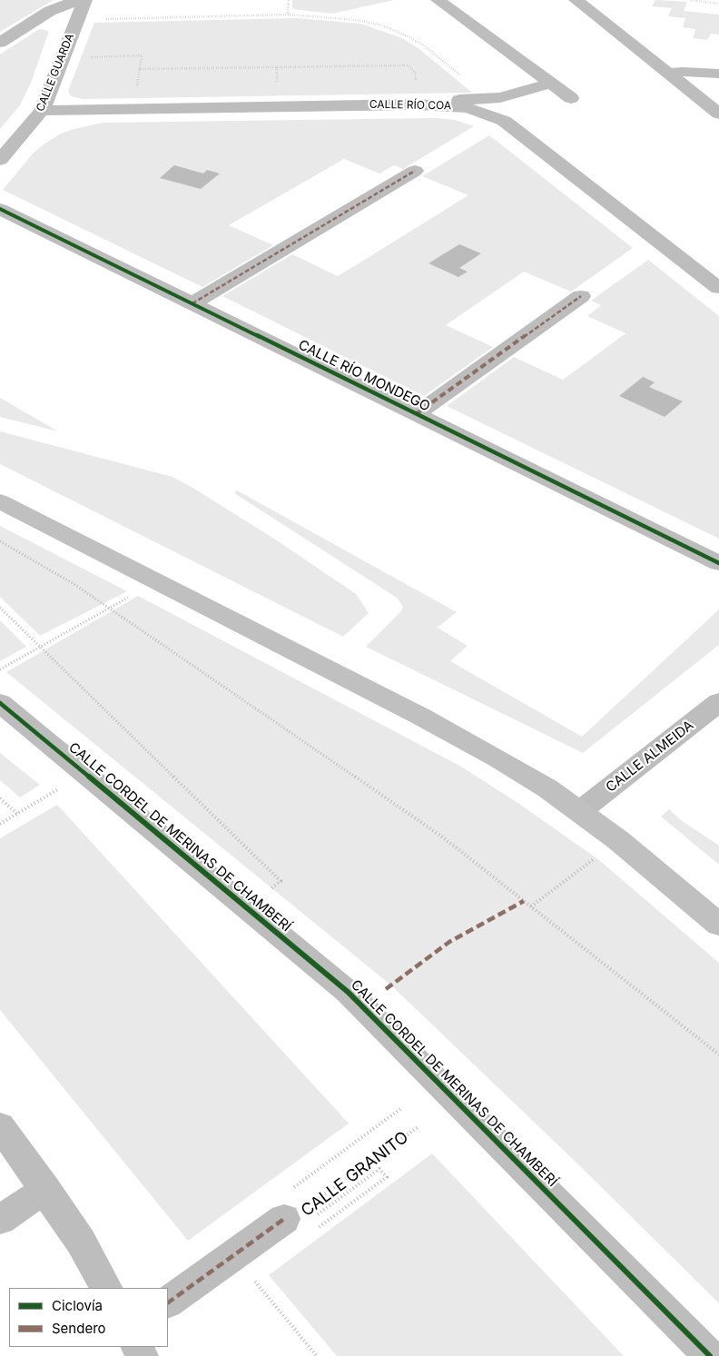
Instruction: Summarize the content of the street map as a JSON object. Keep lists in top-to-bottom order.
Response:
{
  "streets": {
    "street": [
      "CALLE GUARDA",
      "CALLE RÍO COA",
      "CALLE RÍO MONDEGO",
      "CALLE ALMEIDA",
      "CALLE CORDEL DE MERINAS DE CHAMBERÍ",
      "CALLE GRANITO"
    ]
  },
  "crossings": [
    ["CALLE GUARDA", "CALLE RÍO COA"]
  ],
  "legend": ["Ciclovía", "Sendero"]
}
